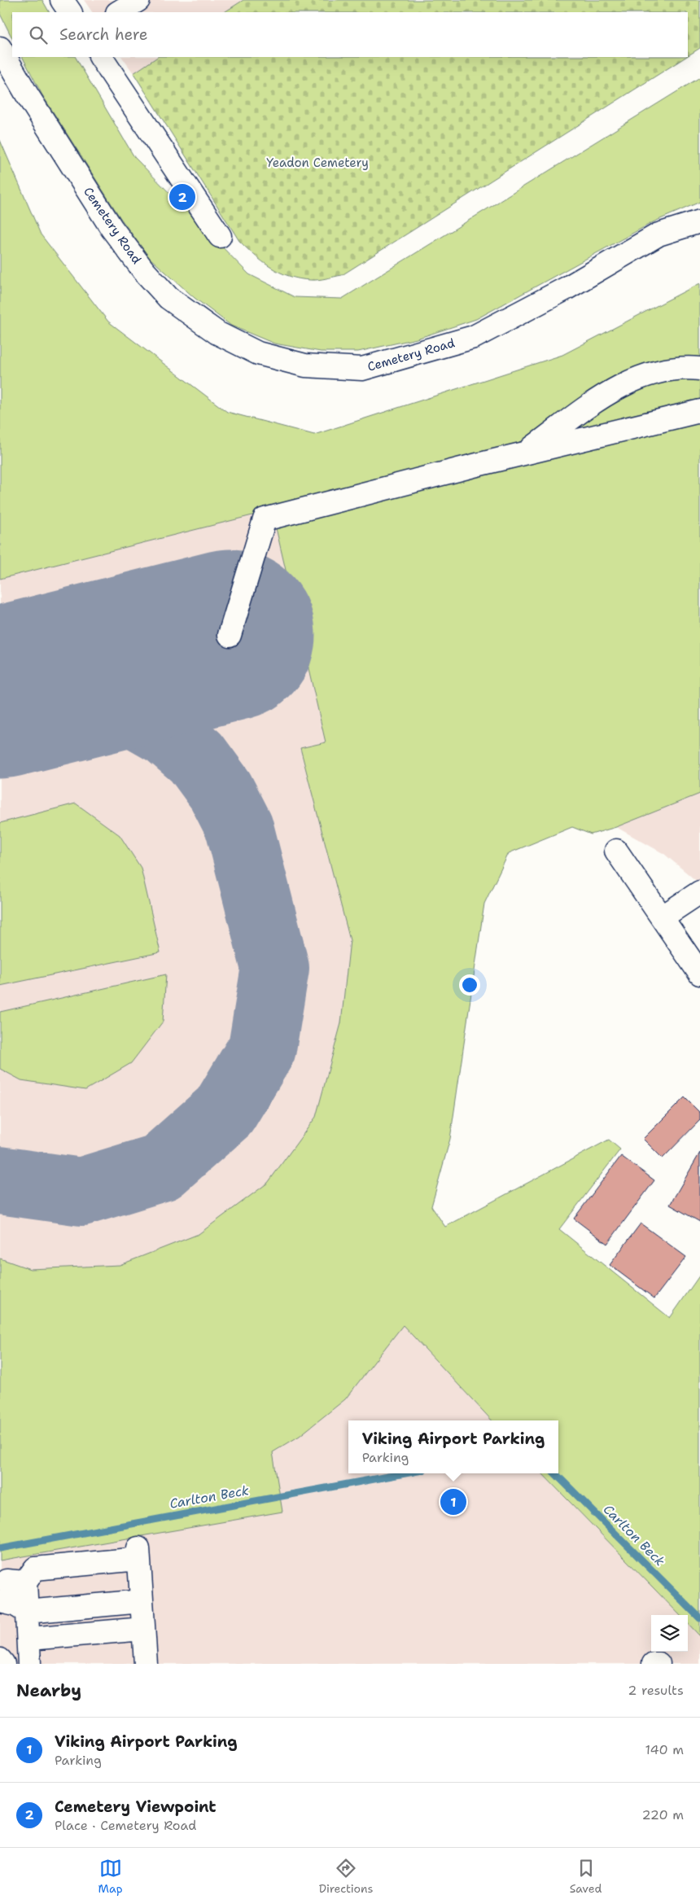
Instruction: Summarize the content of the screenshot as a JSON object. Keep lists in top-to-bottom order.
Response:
{
  "streets": {
    "street": ["Cemetery Road"]
  },
  "water": ["Carlton Beck"],
  "parks": ["Yeadon Cemetery"],
  "page": {
    "search": "Search here",
    "pins": ["2", "1"],
    "popup": ["Viking Airport Parking", "Parking"],
    "heading": ["Nearby", "2 results"],
    "list": [
      {
        "mark": "1",
        "name": "Viking Airport Parking",
        "note": "Parking",
        "value": "140 m"
      },
      {
        "mark": "2",
        "name": "Cemetery Viewpoint",
        "note": "Place · Cemetery Road",
        "value": "220 m"
      }
    ],
    "nav": ["Map", "Directions", "Saved"]
  }
}
